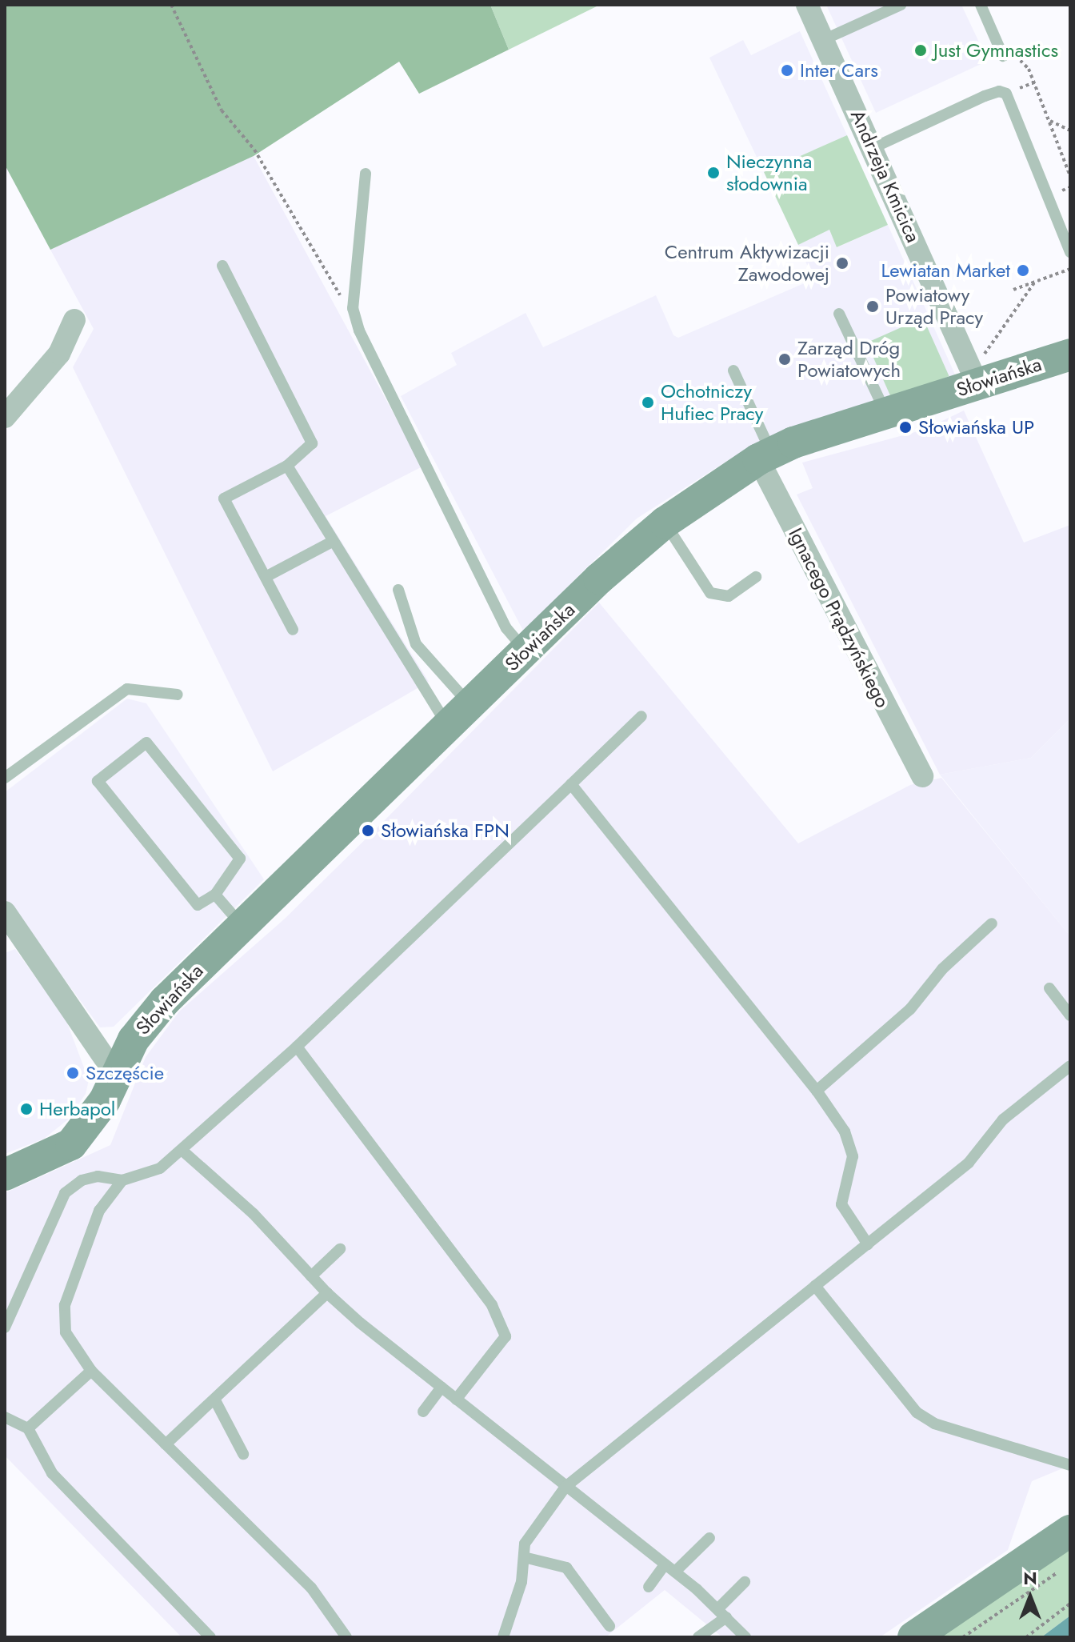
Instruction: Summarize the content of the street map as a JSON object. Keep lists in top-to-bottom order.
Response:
{
  "streets": {
    "street": ["Andrzeja Kmicica", "Słowiańska", "Ignacego Prądzyńskiego"]
  },
  "crossings": [
    ["Andrzeja Kmicica", "Słowiańska"],
    ["Słowiańska", "Ignacego Prądzyńskiego"]
  ],
  "places": [
    "Just Gymnastics",
    "Inter Cars",
    "Nieczynna słodownia",
    "Centrum Aktywizacji Zawodowej",
    "Lewiatan Market",
    "Powiatowy Urząd Pracy",
    "Zarząd Dróg Powiatowych",
    "Ochotniczy Hufiec Pracy",
    "Słowiańska UP",
    "Słowiańska FPN",
    "Szczęście",
    "Herbapol"
  ],
  "north": "top"
}
